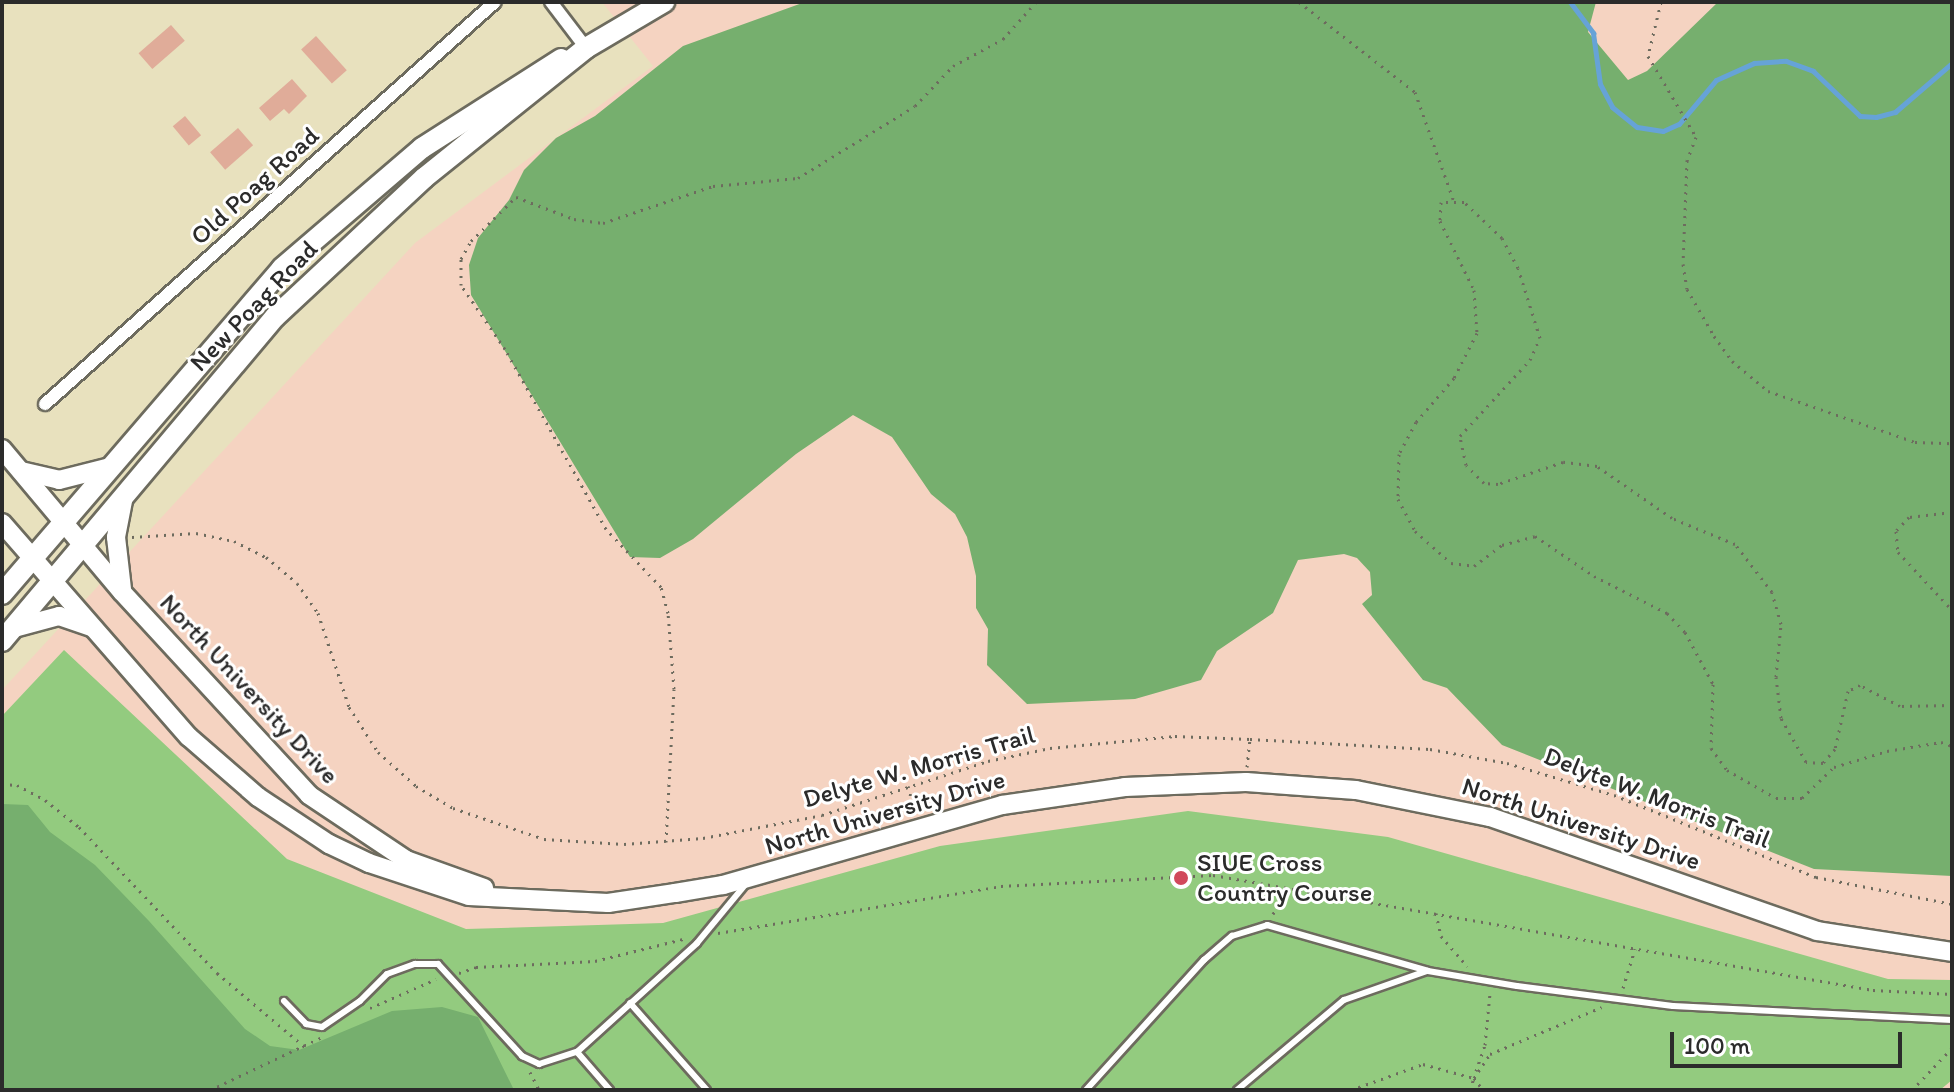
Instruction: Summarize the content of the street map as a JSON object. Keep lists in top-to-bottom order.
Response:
{
  "streets": {
    "main road": ["New Poag Road", "North University Drive"],
    "street": ["Old Poag Road"],
    "path": ["Delyte W. Morris Trail"]
  },
  "crossings": [
    ["New Poag Road", "North University Drive"]
  ],
  "places": ["SIUE Cross Country Course"],
  "scale_bar": "100 m"
}
